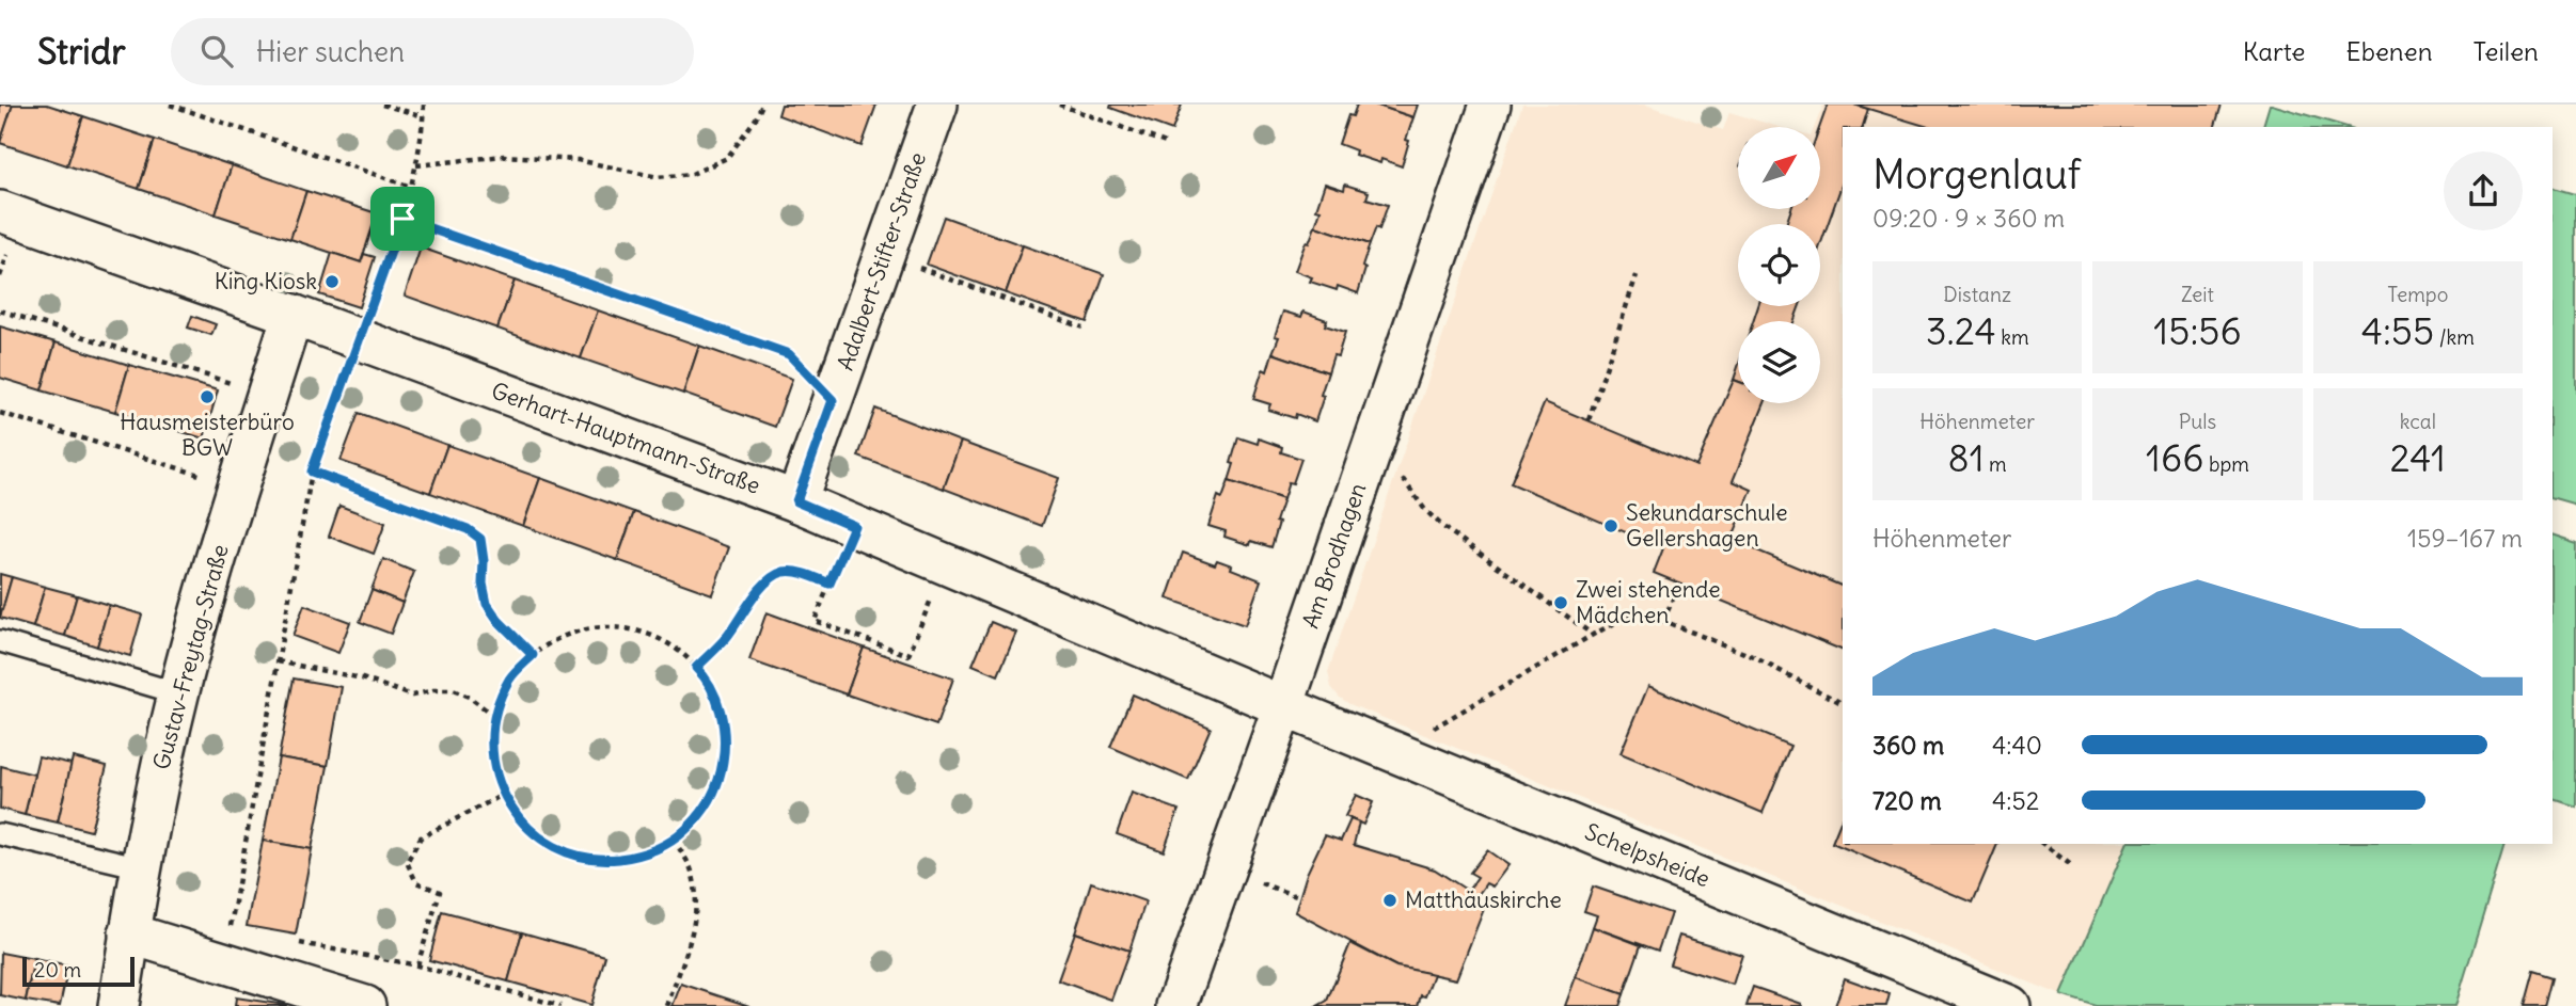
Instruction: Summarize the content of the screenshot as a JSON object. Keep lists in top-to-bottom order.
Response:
{
  "streets": {
    "street": [
      "Adalbert-Stifter-Straße",
      "Gerhart-Hauptmann-Straße",
      "Am Brodhagen",
      "Gustav-Freytag-Straße",
      "Schelpsheide"
    ]
  },
  "crossings": [
    ["Adalbert-Stifter-Straße", "Gerhart-Hauptmann-Straße"],
    ["Gerhart-Hauptmann-Straße", "Am Brodhagen"],
    ["Gerhart-Hauptmann-Straße", "Gustav-Freytag-Straße"],
    ["Gerhart-Hauptmann-Straße", "Schelpsheide"],
    ["Am Brodhagen", "Schelpsheide"]
  ],
  "places": [
    "King Kiosk",
    "Hausmeisterbüro BGW",
    "Sekundarschule Gellershagen",
    "Zwei stehende Mädchen",
    "Matthäuskirche"
  ],
  "scale_bar": "20 m",
  "north": "top right",
  "page": {
    "header": "Stridr",
    "search": "Hier suchen",
    "nav": ["Karte", "Ebenen", "Teilen"],
    "heading": ["Morgenlauf", "09:20 · 9 × 360 m"],
    "stats": [
      ["Distanz", "3.24 km"],
      ["Zeit", "15:56"],
      ["Tempo", "4:55 /km"],
      ["Höhenmeter", "81 m"],
      ["Puls", "166 bpm"],
      ["kcal", "241"]
    ],
    "chart": ["Höhenmeter", "159–167 m"],
    "list": [
      {
        "name": "360 m",
        "note": "4:40"
      },
      {
        "name": "720 m",
        "note": "4:52"
      }
    ],
    "scale": "20 m"
  }
}
